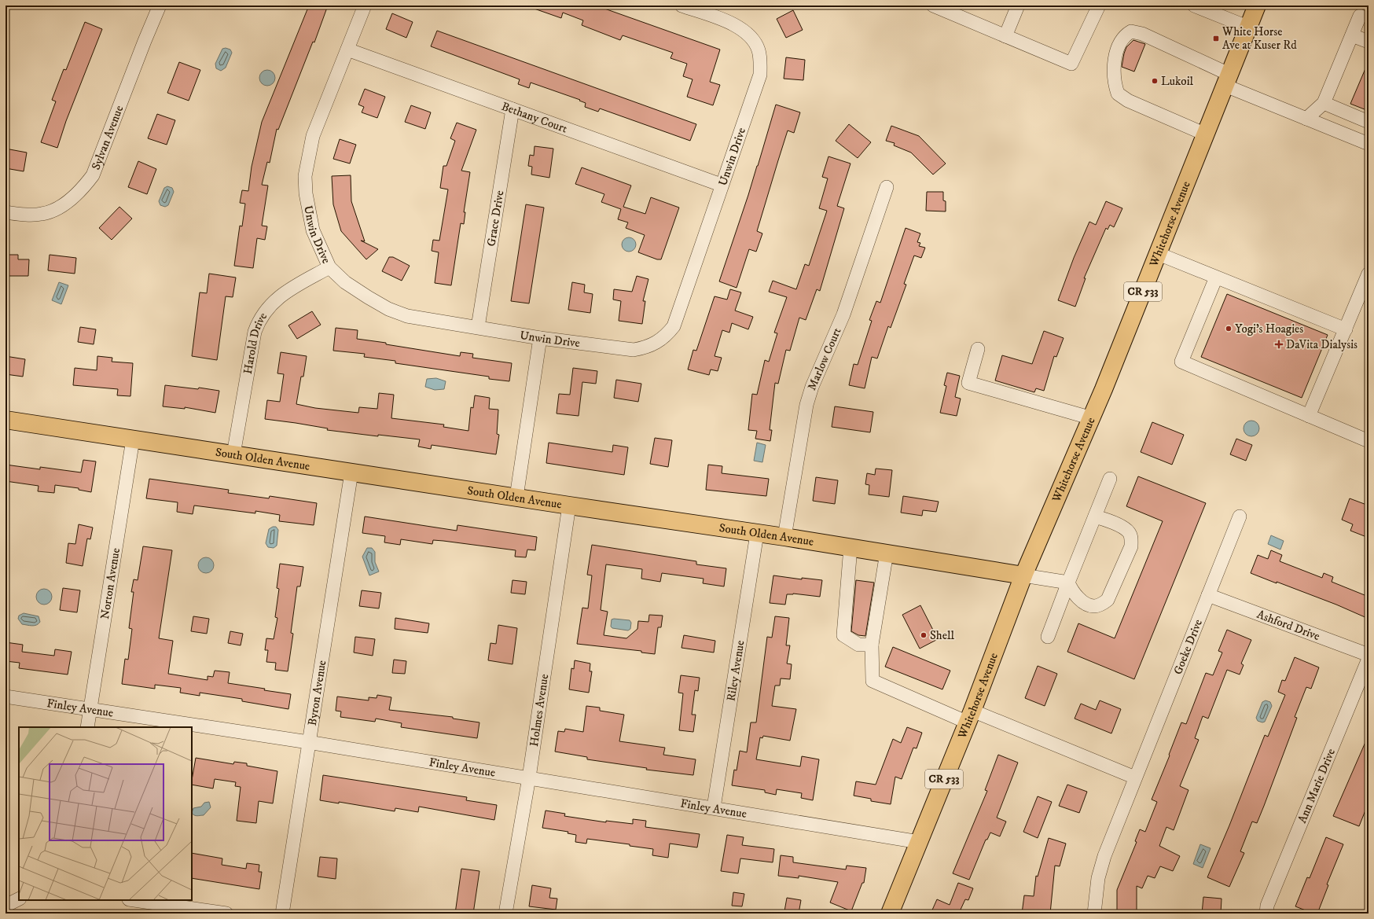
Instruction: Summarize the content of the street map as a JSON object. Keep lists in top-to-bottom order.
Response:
{
  "streets": {
    "main road": ["Whitehorse Avenue", "CR 533", "South Olden Avenue"],
    "street": [
      "Bethany Court",
      "Sylvan Avenue",
      "Unwin Drive",
      "Grace Drive",
      "Harold Drive",
      "Marlow Court",
      "Norton Avenue",
      "Ashford Drive",
      "Goeke Drive",
      "Riley Avenue",
      "Byron Avenue",
      "Finley Avenue",
      "Holmes Avenue",
      "Ann Marie Drive"
    ]
  },
  "crossings": [
    ["Bethany Court", "Unwin Drive"],
    ["Bethany Court", "Grace Drive"],
    ["Unwin Drive", "Grace Drive"],
    ["Unwin Drive", "Harold Drive"],
    ["Whitehorse Avenue", "South Olden Avenue"],
    ["Whitehorse Avenue", "Finley Avenue"],
    ["Harold Drive", "South Olden Avenue"],
    ["Marlow Court", "South Olden Avenue"],
    ["South Olden Avenue", "Norton Avenue"],
    ["South Olden Avenue", "Riley Avenue"],
    ["South Olden Avenue", "Byron Avenue"],
    ["South Olden Avenue", "Holmes Avenue"],
    ["Norton Avenue", "Finley Avenue"],
    ["Ashford Drive", "Goeke Drive"],
    ["Riley Avenue", "Finley Avenue"],
    ["Byron Avenue", "Finley Avenue"],
    ["Finley Avenue", "Holmes Avenue"]
  ],
  "places": {
    "transit": ["White Horse Ave at Kuser Rd"],
    "other": ["Lukoil", "Yogi's Hoagies", "Shell"],
    "health": ["DaVita Dialysis"]
  }
}
